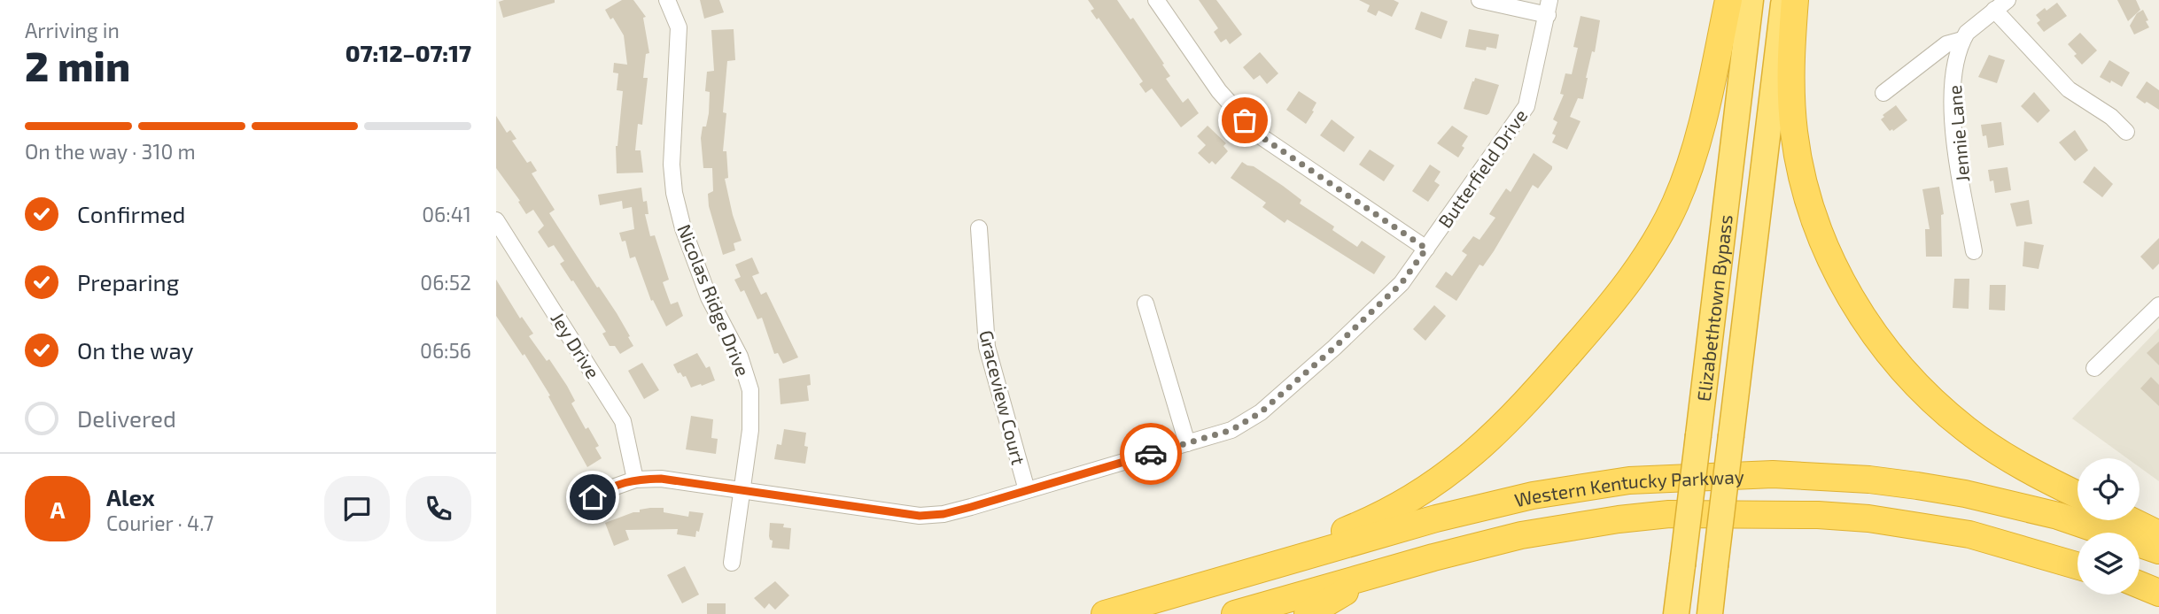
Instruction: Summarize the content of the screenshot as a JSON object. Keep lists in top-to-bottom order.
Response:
{
  "streets": {
    "highway": ["Elizabethtown Bypass", "Western Kentucky Parkway"],
    "street": [
      "Jennie Lane",
      "Butterfield Drive",
      "Nicolas Ridge Drive",
      "Jey Drive",
      "Graceview Court"
    ]
  },
  "crossings": [
    ["Butterfield Drive", "Nicolas Ridge Drive"],
    ["Butterfield Drive", "Jey Drive"],
    ["Butterfield Drive", "Graceview Court"]
  ],
  "page": {
    "heading": ["2 min", "Arriving in", "07:12–07:17"],
    "panel": ["Alex", "Courier · 4.7"],
    "bar": "On the way · 310 m",
    "list": [
      ["Confirmed", "06:41"],
      ["Preparing", "06:52"],
      ["On the way", "06:56"],
      "Delivered"
    ],
    "round": "A"
  }
}
